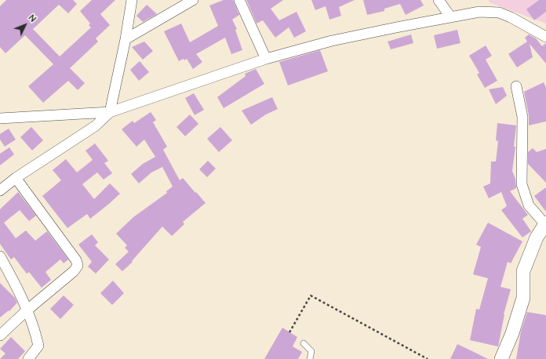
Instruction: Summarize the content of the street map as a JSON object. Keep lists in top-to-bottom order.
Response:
{
  "north": "top right"
}
